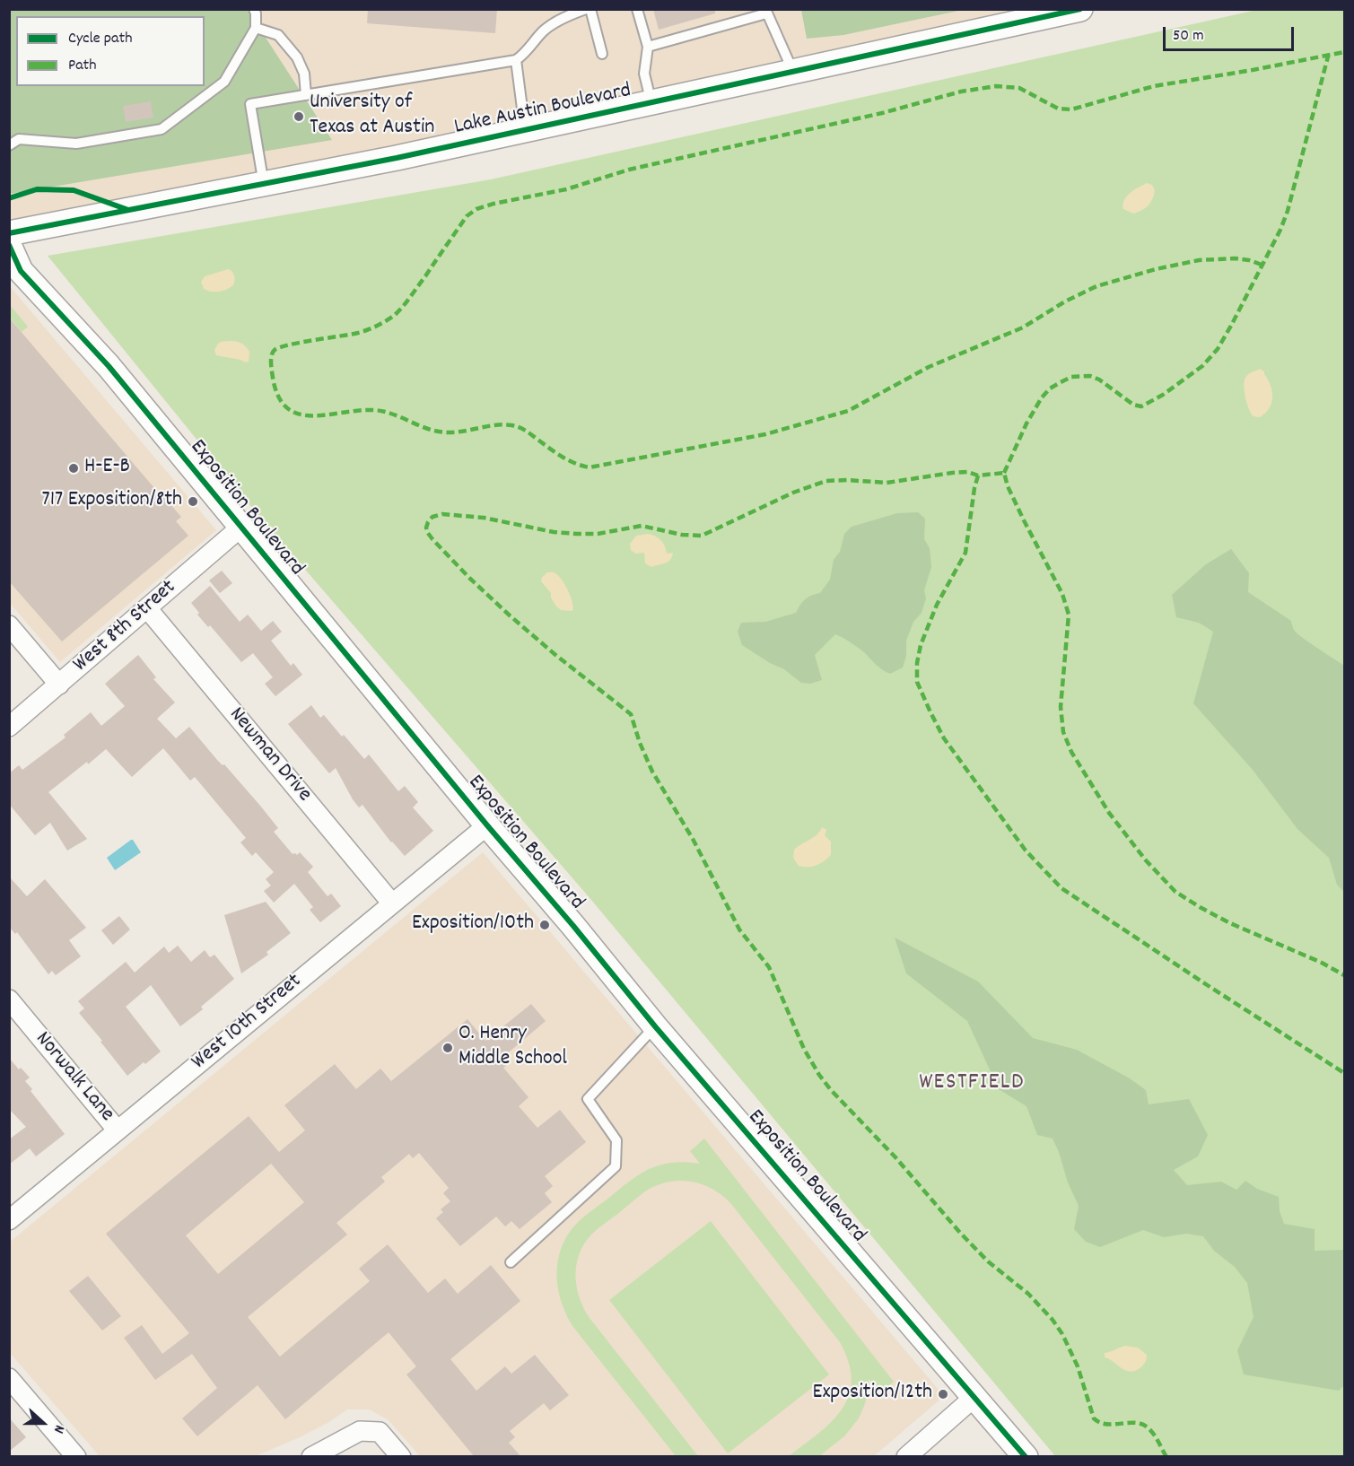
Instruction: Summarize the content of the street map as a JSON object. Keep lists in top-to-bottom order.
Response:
{
  "streets": {
    "street": [
      "Lake Austin Boulevard",
      "Exposition Boulevard",
      "West 8th Street",
      "Newman Drive",
      "West 10th Street",
      "Norwalk Lane"
    ]
  },
  "crossings": [
    ["Exposition Boulevard", "West 8th Street"],
    ["Exposition Boulevard", "West 10th Street"],
    ["West 8th Street", "Newman Drive"],
    ["Newman Drive", "West 10th Street"],
    ["West 10th Street", "Norwalk Lane"]
  ],
  "districts": ["WESTFIELD"],
  "places": [
    "University of Texas at Austin",
    "H-E-B",
    "717 Exposition/8th",
    "Exposition/10th",
    "O. Henry Middle School",
    "Exposition/12th"
  ],
  "legend": ["Cycle path", "Path"],
  "scale_bar": "50 m",
  "north": "right"
}
